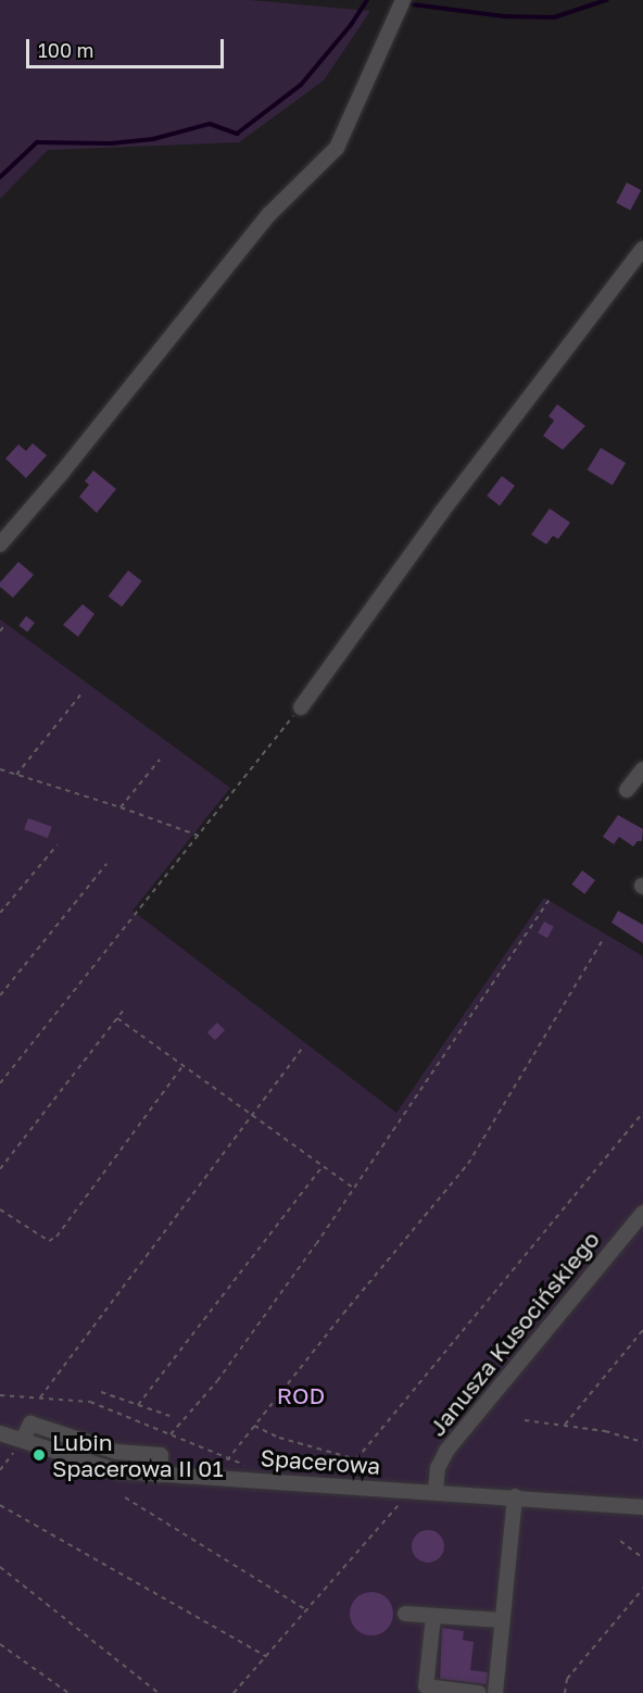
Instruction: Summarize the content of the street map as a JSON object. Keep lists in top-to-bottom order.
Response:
{
  "streets": {
    "street": ["Janusza Kusocińskiego", "Spacerowa"]
  },
  "crossings": [
    ["Janusza Kusocińskiego", "Spacerowa"]
  ],
  "parks": ["ROD"],
  "places": ["Lubin Spacerowa II 01"],
  "scale_bar": "100 m"
}
